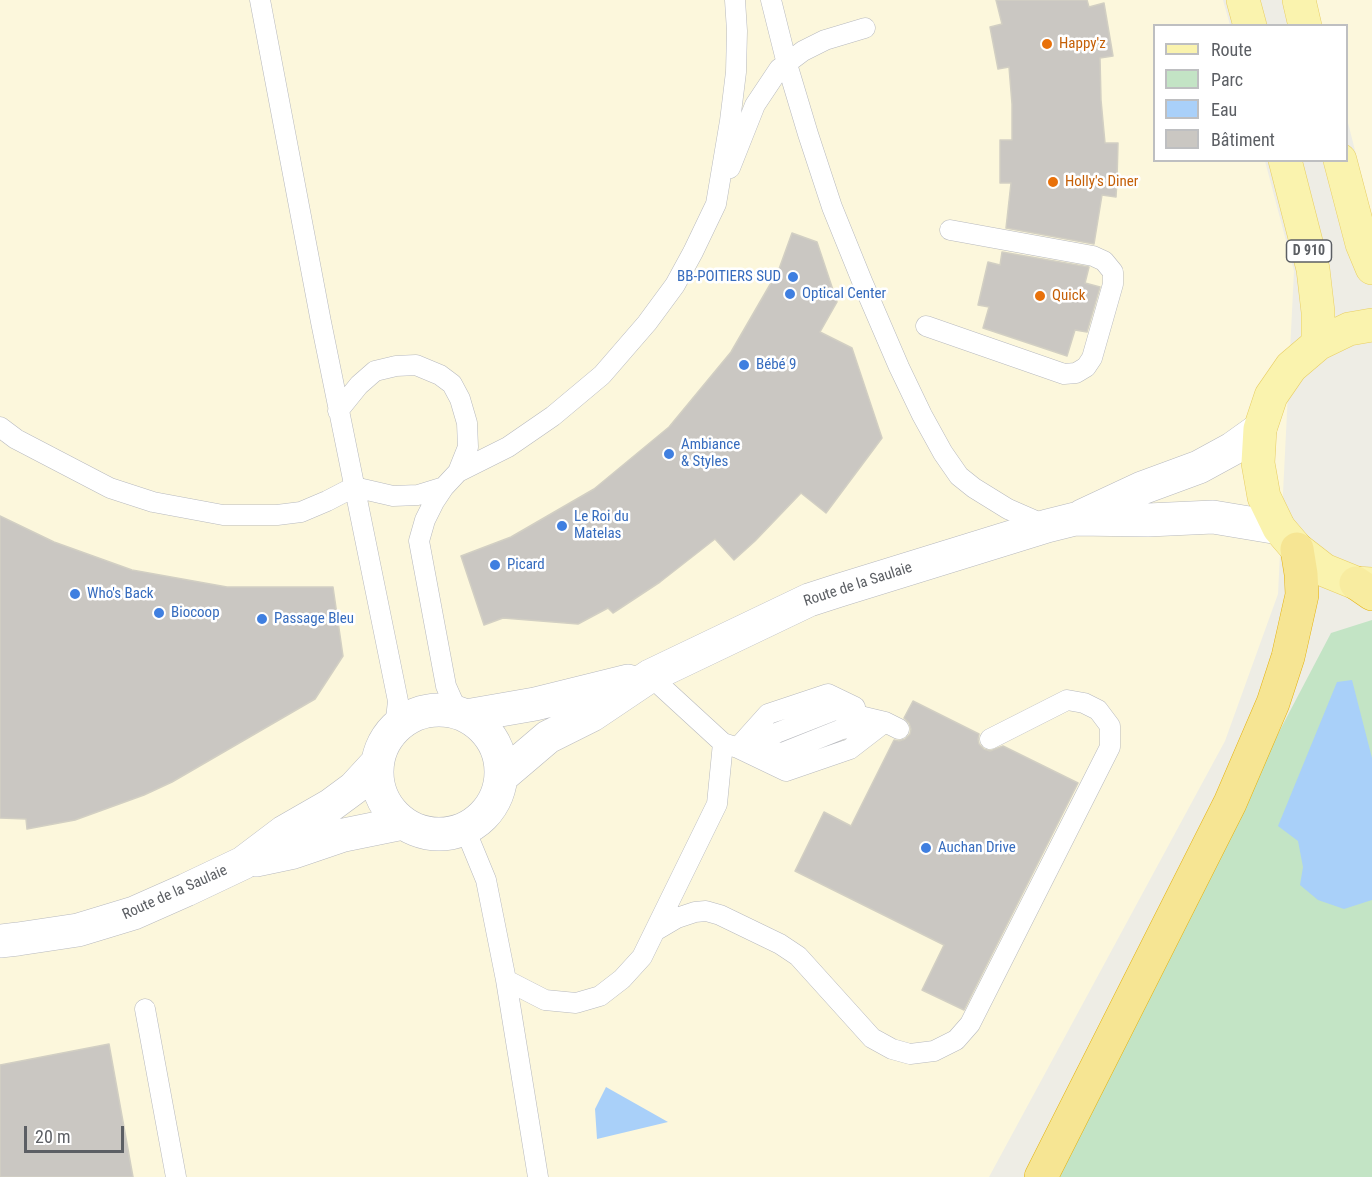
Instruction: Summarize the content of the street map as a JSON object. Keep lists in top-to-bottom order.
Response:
{
  "streets": {
    "main road": ["D 910"],
    "street": ["Route de la Saulaie"]
  },
  "places": [
    "Happy'z",
    "Holly's Diner",
    "BB-POITIERS SUD",
    "Optical Center",
    "Quick",
    "Bébé 9",
    "Ambiance & Styles",
    "Le Roi du Matelas",
    "Picard",
    "Who's Back",
    "Biocoop",
    "Passage Bleu",
    "Auchan Drive"
  ],
  "legend": [
    "Route",
    "Parc",
    "Eau",
    "Bâtiment"
  ],
  "scale_bar": "20 m"
}
